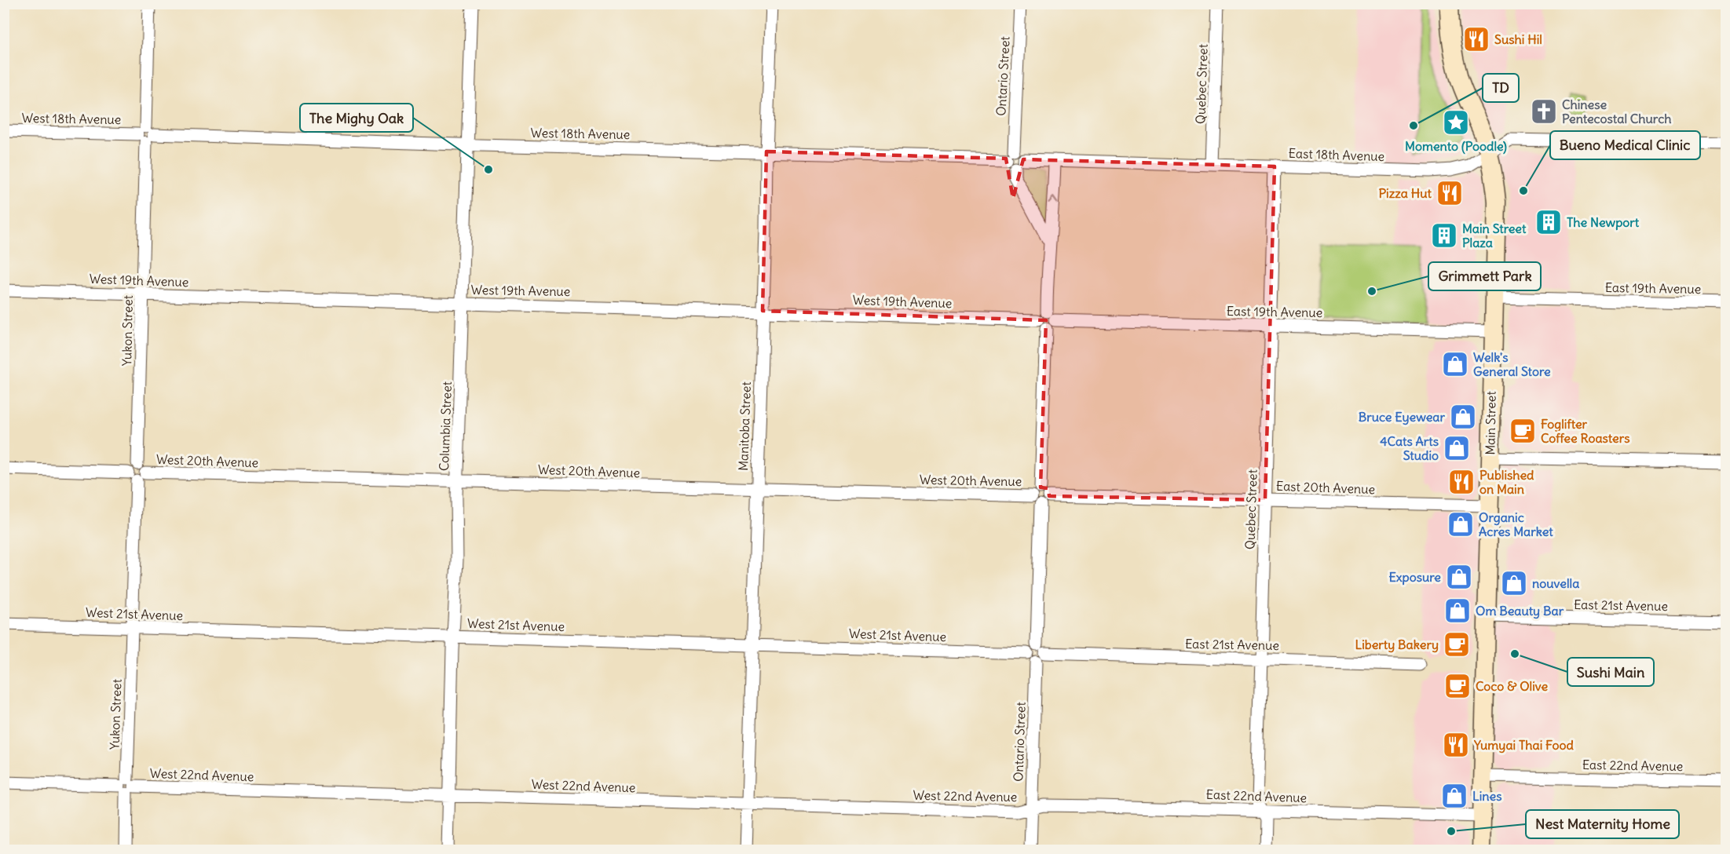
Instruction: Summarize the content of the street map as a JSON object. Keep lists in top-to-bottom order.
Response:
{
  "streets": {
    "main road": ["Main Street"],
    "street": [
      "Ontario Street",
      "Quebec Street",
      "West 18th Avenue",
      "East 18th Avenue",
      "West 19th Avenue",
      "East 19th Avenue",
      "Yukon Street",
      "Columbia Street",
      "Manitoba Street",
      "West 20th Avenue",
      "East 20th Avenue",
      "East 21st Avenue",
      "West 21st Avenue",
      "East 22nd Avenue",
      "West 22nd Avenue"
    ]
  },
  "crossings": [
    ["Ontario Street", "West 18th Avenue"],
    ["Ontario Street", "East 18th Avenue"],
    ["Ontario Street", "West 19th Avenue"],
    ["Ontario Street", "East 19th Avenue"],
    ["Ontario Street", "West 20th Avenue"],
    ["Ontario Street", "East 20th Avenue"],
    ["Ontario Street", "East 21st Avenue"],
    ["Ontario Street", "West 21st Avenue"],
    ["Ontario Street", "East 22nd Avenue"],
    ["Ontario Street", "West 22nd Avenue"],
    ["Quebec Street", "East 18th Avenue"],
    ["Quebec Street", "East 19th Avenue"],
    ["Quebec Street", "East 20th Avenue"],
    ["Quebec Street", "East 21st Avenue"],
    ["Quebec Street", "East 22nd Avenue"],
    ["West 18th Avenue", "East 18th Avenue"],
    ["West 18th Avenue", "Yukon Street"],
    ["West 18th Avenue", "Columbia Street"],
    ["West 18th Avenue", "Manitoba Street"],
    ["East 18th Avenue", "Main Street"],
    ["West 19th Avenue", "East 19th Avenue"],
    ["West 19th Avenue", "Yukon Street"],
    ["West 19th Avenue", "Columbia Street"],
    ["West 19th Avenue", "Manitoba Street"],
    ["East 19th Avenue", "Main Street"],
    ["Yukon Street", "West 20th Avenue"],
    ["Yukon Street", "West 21st Avenue"],
    ["Yukon Street", "West 22nd Avenue"],
    ["Main Street", "East 20th Avenue"],
    ["Main Street", "East 21st Avenue"],
    ["Main Street", "East 22nd Avenue"],
    ["Columbia Street", "West 20th Avenue"],
    ["Columbia Street", "West 21st Avenue"],
    ["Columbia Street", "West 22nd Avenue"],
    ["Manitoba Street", "West 20th Avenue"],
    ["Manitoba Street", "West 21st Avenue"],
    ["Manitoba Street", "West 22nd Avenue"],
    ["West 20th Avenue", "East 20th Avenue"],
    ["East 21st Avenue", "West 21st Avenue"],
    ["East 22nd Avenue", "West 22nd Avenue"]
  ],
  "places": {
    "restaurant": [
      "Sushi Hil",
      "Pizza Hut",
      "Published on Main",
      "Yumyai Thai Food"
    ],
    "church": ["Chinese Pentecostal Church"],
    "place": ["Momento (Poodle)"],
    "other": [
      "TD",
      "The Mighy Oak",
      "Bueno Medical Clinic",
      "Grimmett Park",
      "Sushi Main",
      "Nest Maternity Home"
    ],
    "building": ["The Newport", "Main Street Plaza"],
    "shop": [
      "Welk's General Store",
      "Bruce Eyewear",
      "4Cats Arts Studio",
      "Organic Acres Market",
      "Exposure",
      "nouvella",
      "Om Beauty Bar",
      "Lines"
    ],
    "cafe": ["Foglifter Coffee Roasters", "Liberty Bakery", "Coco & Olive"]
  }
}
